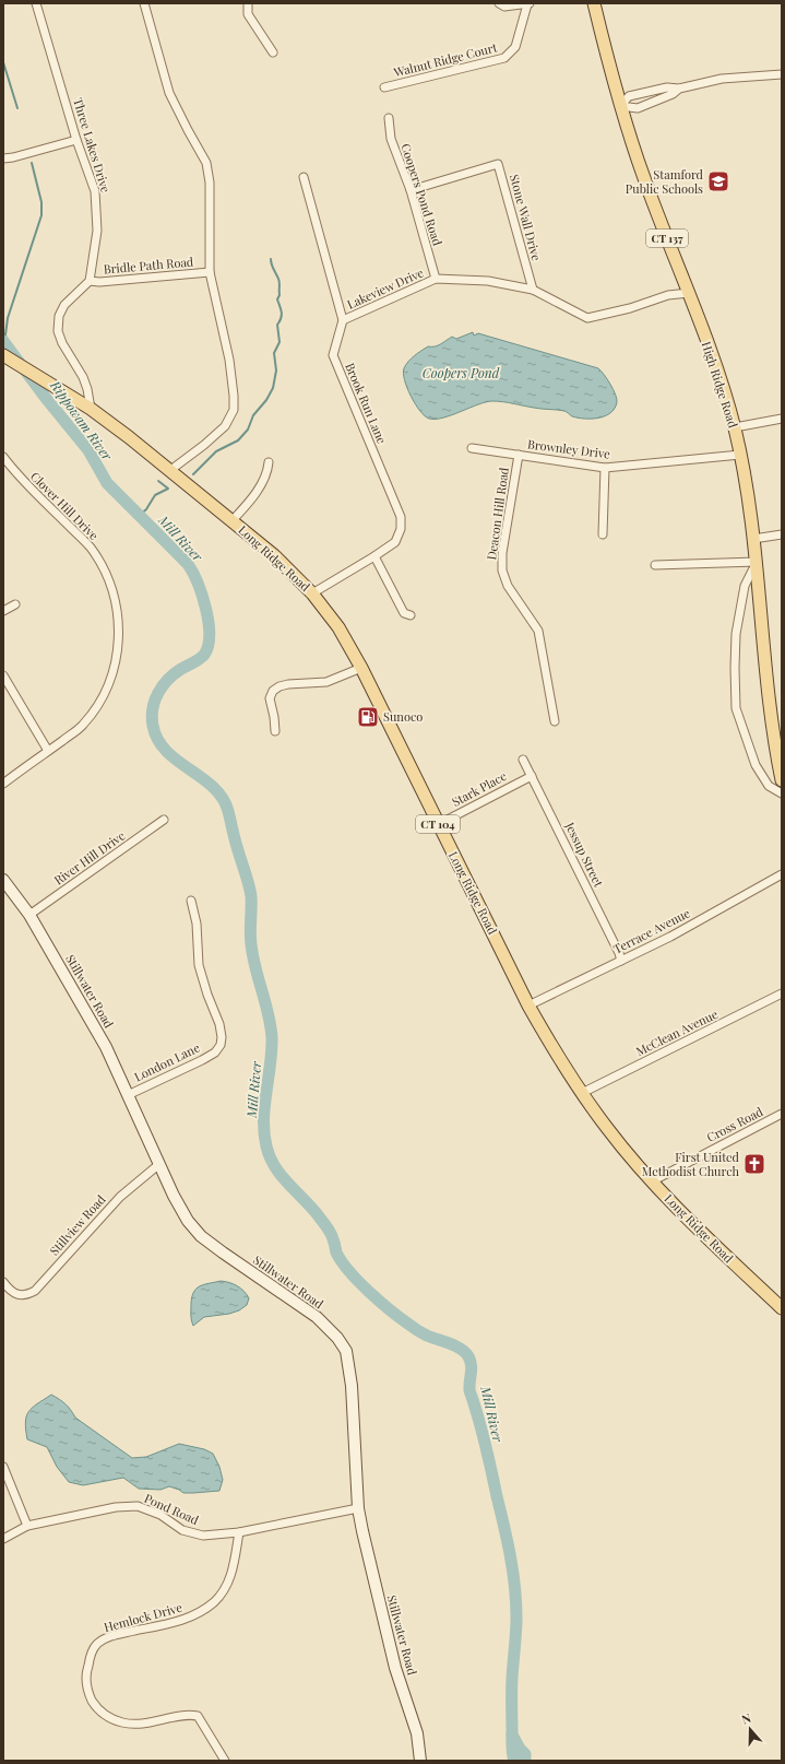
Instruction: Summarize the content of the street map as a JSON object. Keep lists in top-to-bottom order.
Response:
{
  "streets": {
    "main road": [
      "CT 137",
      "High Ridge Road",
      "Long Ridge Road",
      "CT 104",
      "Stillwater Road"
    ],
    "street": [
      "Walnut Ridge Court",
      "Three Lakes Drive",
      "Coopers Pond Road",
      "Stone Wall Drive",
      "Bridle Path Road",
      "Lakeview Drive",
      "Brook Run Lane",
      "Brownley Drive",
      "Clover Hill Drive",
      "Deacon Hill Road",
      "Stark Place",
      "Jessup Street",
      "River Hill Drive",
      "Terrace Avenue",
      "McClean Avenue",
      "London Lane",
      "Cross Road",
      "Stillview Road",
      "Pond Road",
      "Hemlock Drive"
    ]
  },
  "crossings": [
    ["Three Lakes Drive", "Bridle Path Road"],
    ["Coopers Pond Road", "Stone Wall Drive"],
    ["Coopers Pond Road", "Lakeview Drive"],
    ["Stone Wall Drive", "Lakeview Drive"],
    ["Lakeview Drive", "High Ridge Road"],
    ["Lakeview Drive", "Brook Run Lane"],
    ["High Ridge Road", "Brownley Drive"],
    ["Brook Run Lane", "Long Ridge Road"],
    ["Brownley Drive", "Deacon Hill Road"],
    ["Long Ridge Road", "Stark Place"],
    ["Long Ridge Road", "Terrace Avenue"],
    ["Long Ridge Road", "McClean Avenue"],
    ["Long Ridge Road", "Cross Road"],
    ["Stark Place", "Jessup Street"],
    ["Jessup Street", "Terrace Avenue"],
    ["River Hill Drive", "Stillwater Road"],
    ["Stillwater Road", "London Lane"],
    ["Stillwater Road", "Stillview Road"],
    ["Stillwater Road", "Pond Road"],
    ["Pond Road", "Hemlock Drive"]
  ],
  "water": ["Coopers Pond", "Rippowam River", "Mill River"],
  "places": {
    "school or university": ["Stamford Public Schools"],
    "fuel station": ["Sunoco"],
    "church": ["First United Methodist Church"]
  },
  "north": "top"
}
